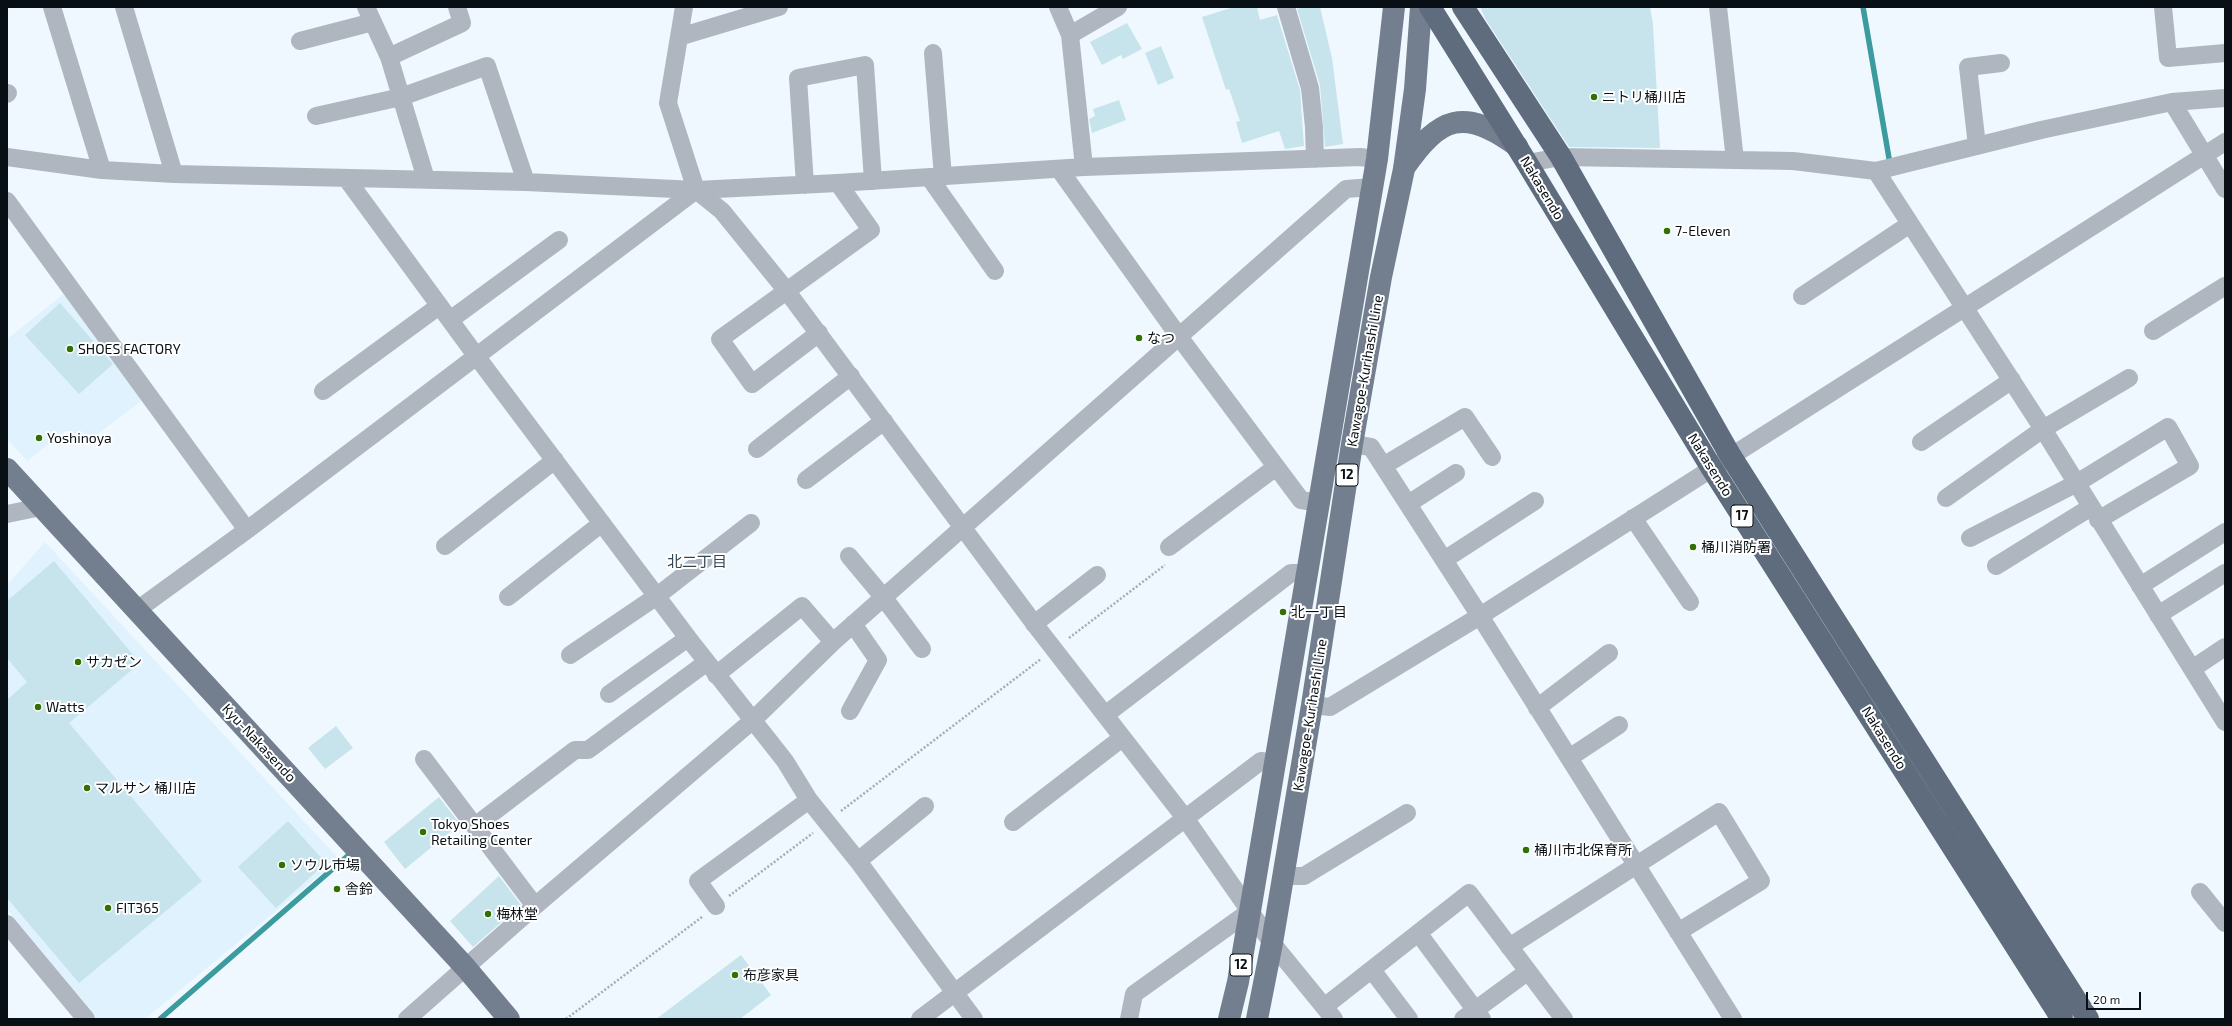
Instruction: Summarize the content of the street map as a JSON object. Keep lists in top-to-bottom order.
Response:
{
  "streets": {
    "highway": ["Nakasendo", "17"],
    "main road": ["Kawagoe-Kurihashi Line", "12", "Kyu-Nakasendo"]
  },
  "districts": ["北二丁目"],
  "places": [
    "ニトリ桶川店",
    "7-Eleven",
    "なつ",
    "SHOES FACTORY",
    "Yoshinoya",
    "桶川消防署",
    "北一丁目",
    "サカゼン",
    "Watts",
    "マルサン 桶川店",
    "Tokyo Shoes Retailing Center",
    "桶川市北保育所",
    "ソウル市場",
    "舎鈴",
    "FIT365",
    "梅林堂",
    "布彦家具"
  ],
  "scale_bar": "20 m"
}
